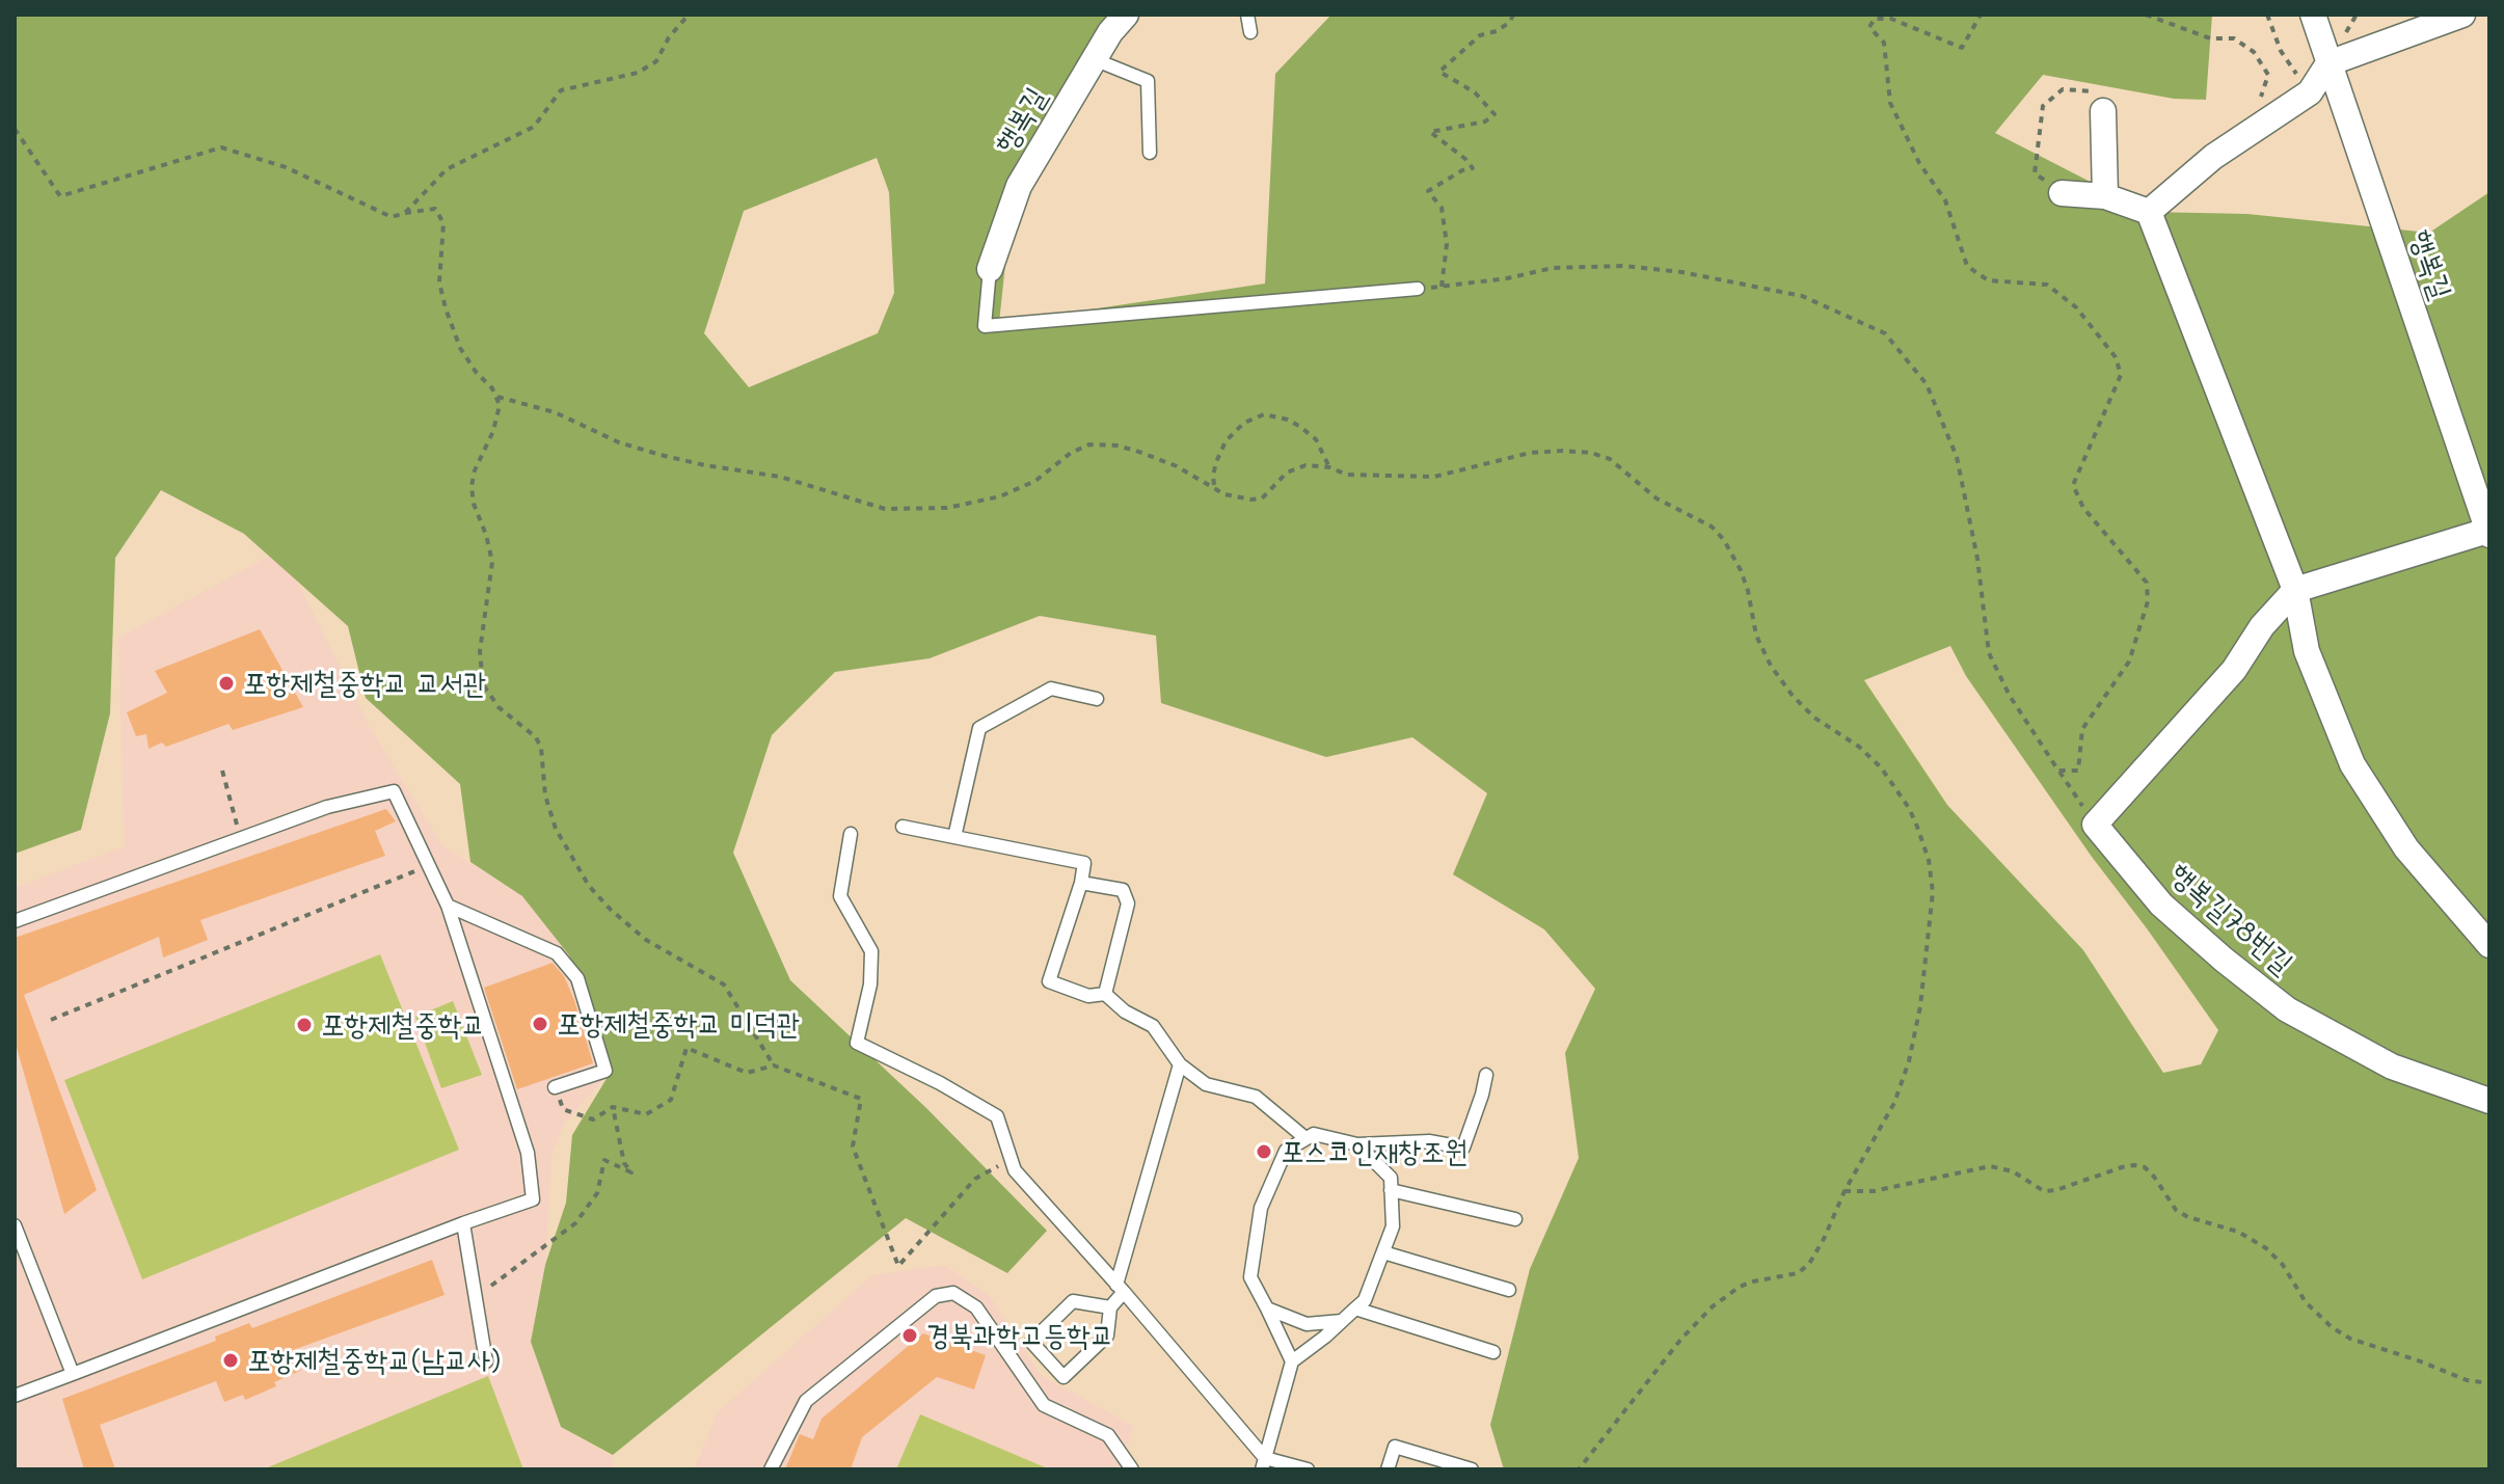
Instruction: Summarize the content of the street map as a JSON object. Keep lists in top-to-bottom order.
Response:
{
  "streets": {
    "street": ["행복길", "행복길78번길"]
  },
  "places": [
    "포항제철중학교 교서관",
    "포항제철중학교 미덕관",
    "포항제철중학교",
    "포스코인재창조원",
    "경북과학고등학교",
    "포항제철중학교(남교사)"
  ]
}
